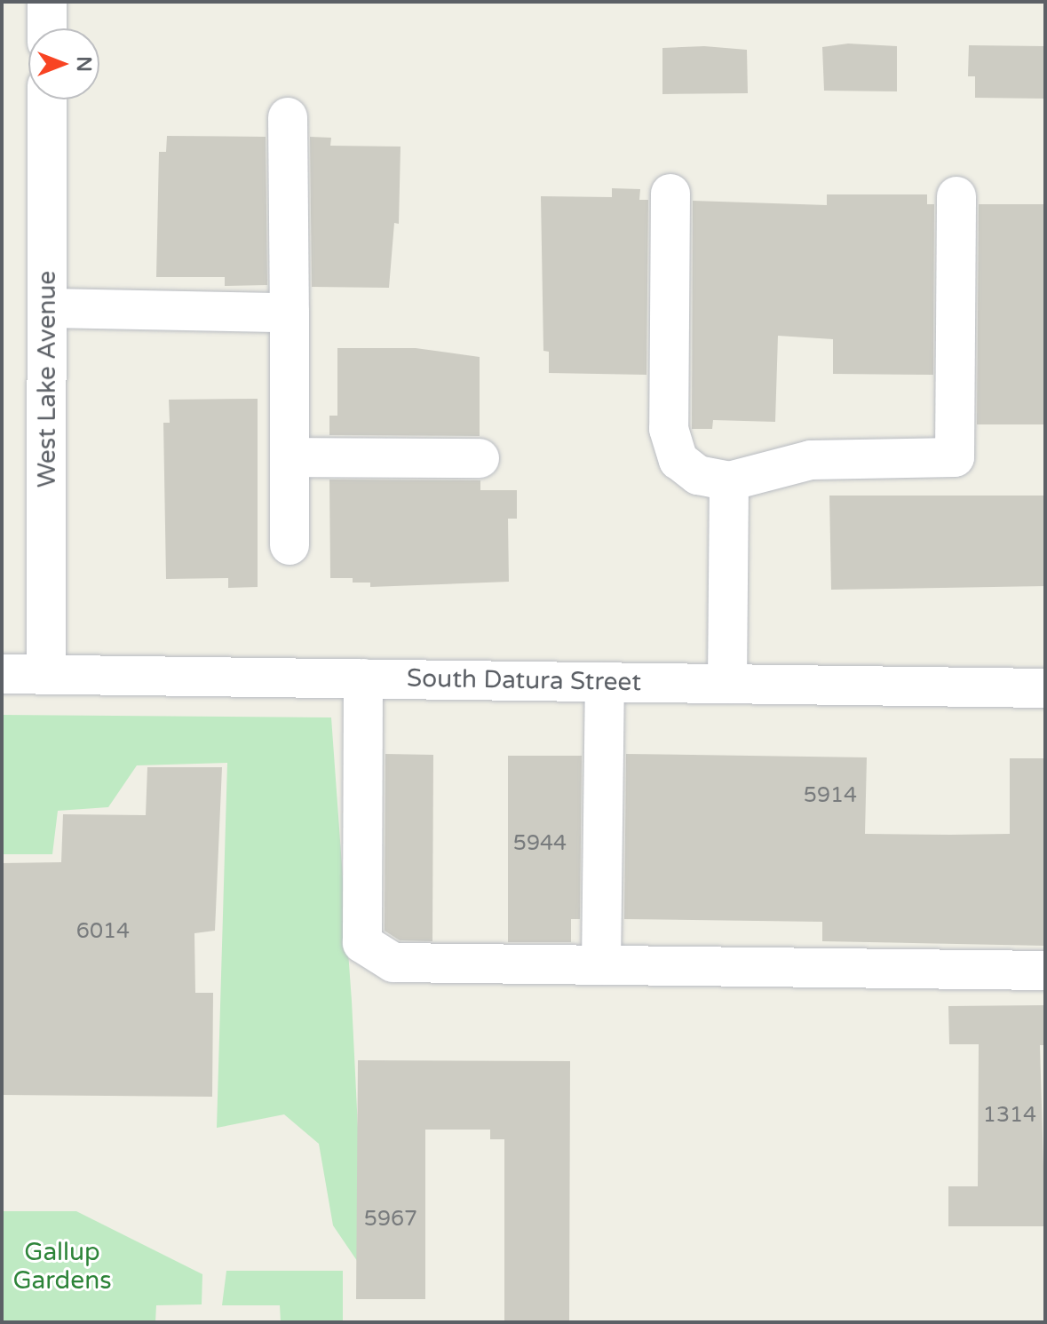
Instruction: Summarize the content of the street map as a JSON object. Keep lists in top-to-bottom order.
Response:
{
  "streets": {
    "street": ["West Lake Avenue", "South Datura Street"]
  },
  "crossings": [
    ["West Lake Avenue", "South Datura Street"]
  ],
  "parks": ["Gallup Gardens"],
  "house_numbers": [
    "5914",
    "5944",
    "6014",
    "1314",
    "5967"
  ],
  "north": "right"
}
